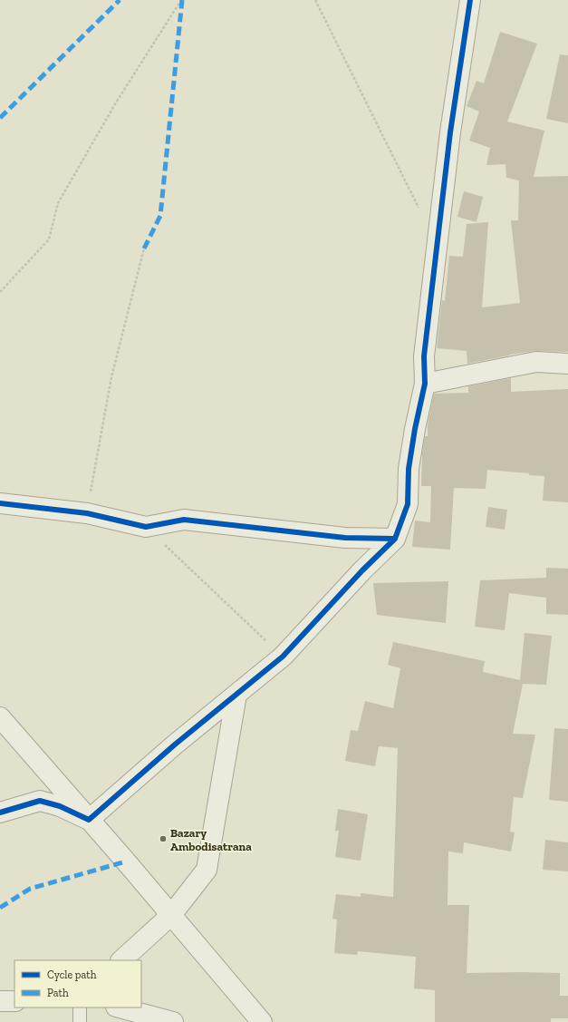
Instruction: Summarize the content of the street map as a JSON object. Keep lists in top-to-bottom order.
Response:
{
  "places": ["Bazary Ambodisatrana"],
  "legend": ["Cycle path", "Path"]
}
